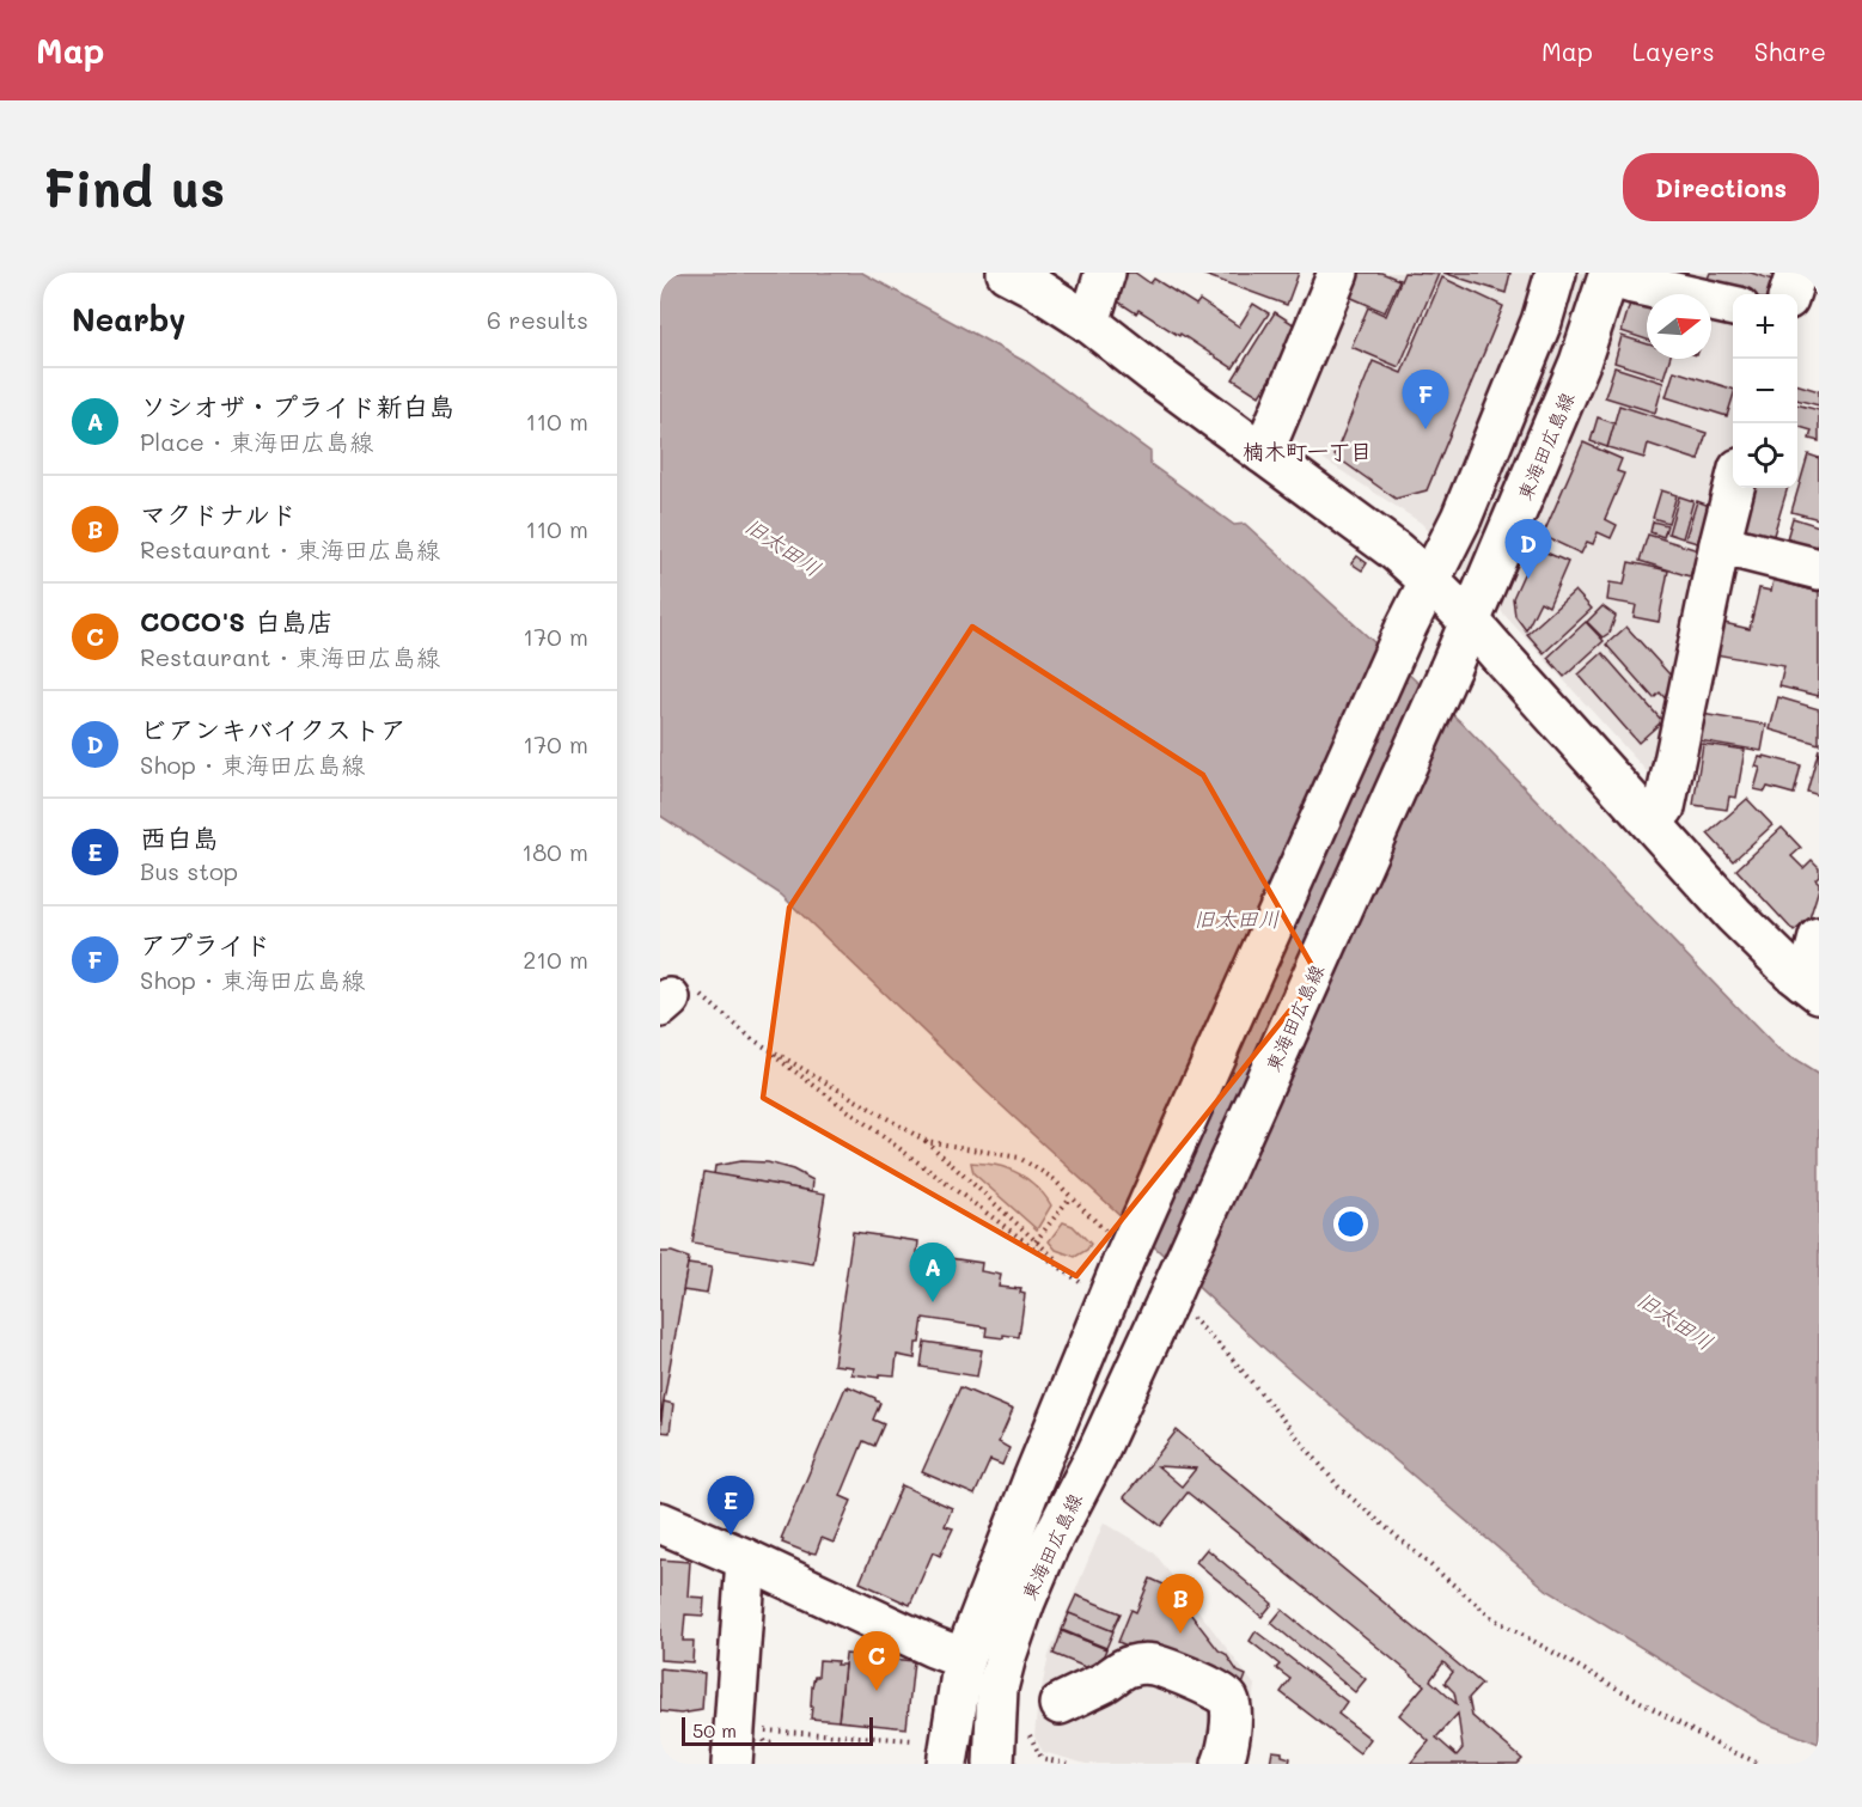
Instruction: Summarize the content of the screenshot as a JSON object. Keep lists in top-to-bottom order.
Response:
{
  "streets": {
    "main road": ["東海田広島線"]
  },
  "districts": ["楠木町一丁目"],
  "water": ["旧太田川"],
  "scale_bar": "50 m",
  "north": "right",
  "page": {
    "header": "Map",
    "nav": ["Map", "Layers", "Share"],
    "buttons": "Directions",
    "title": "Find us",
    "heading": ["Nearby", "6 results"],
    "map_buttons": ["+", "−"],
    "list": [
      {
        "mark": "A",
        "name": "ソシオザ・プライド新白島",
        "note": "Place · 東海田広島線",
        "value": "110 m"
      },
      {
        "mark": "B",
        "name": "マクドナルド",
        "note": "Restaurant · 東海田広島線",
        "value": "110 m"
      },
      {
        "mark": "C",
        "name": "COCO'S 白島店",
        "note": "Restaurant · 東海田広島線",
        "value": "170 m"
      },
      {
        "mark": "D",
        "name": "ビアンキバイクストア",
        "note": "Shop · 東海田広島線",
        "value": "170 m"
      },
      {
        "mark": "E",
        "name": "西白島",
        "note": "Bus stop",
        "value": "180 m"
      },
      {
        "mark": "F",
        "name": "アプライド",
        "note": "Shop · 東海田広島線",
        "value": "210 m"
      }
    ],
    "pins": [
      "F",
      "D",
      "A",
      "E",
      "B",
      "C"
    ],
    "scale": "50 m"
  }
}
